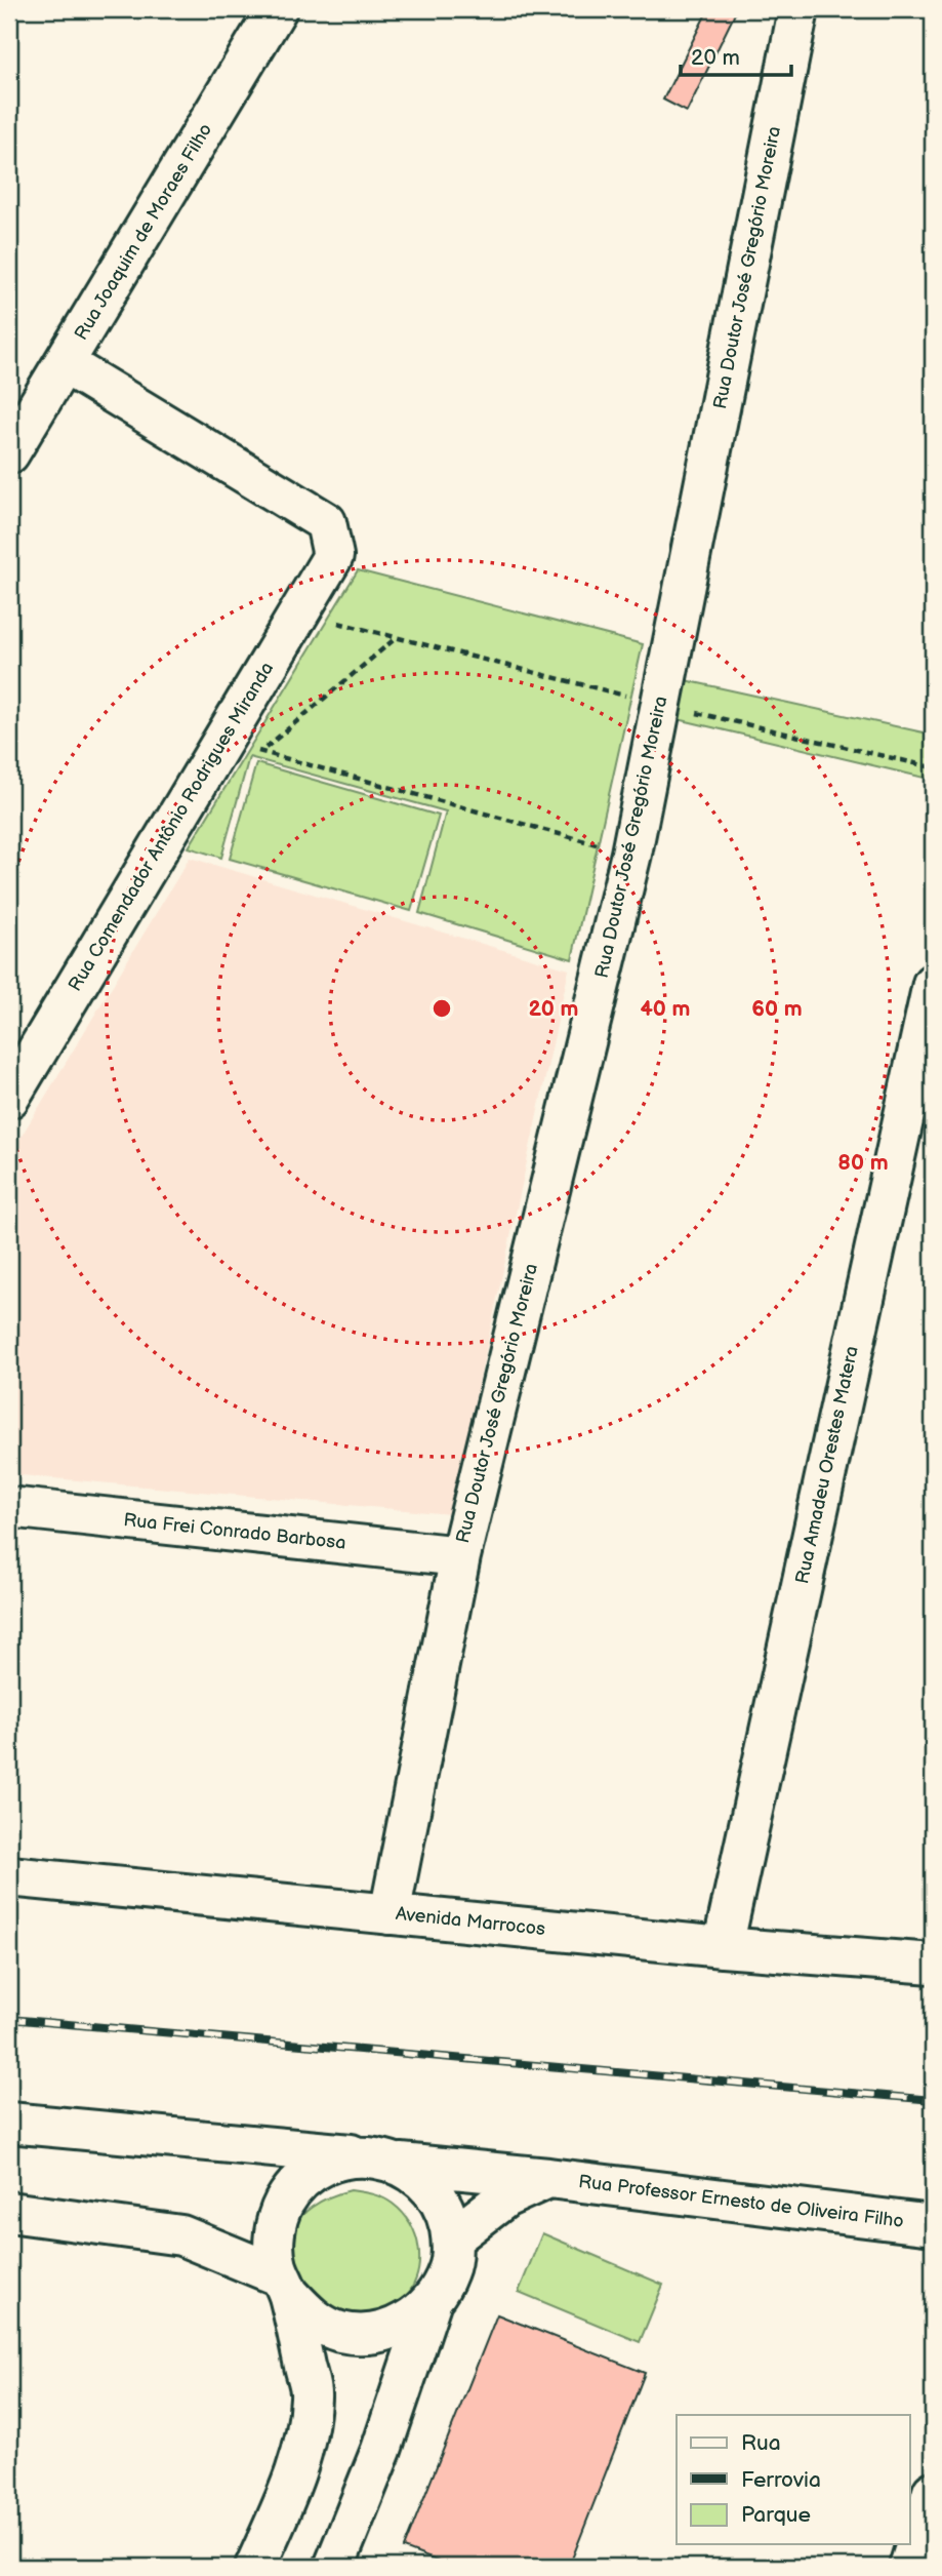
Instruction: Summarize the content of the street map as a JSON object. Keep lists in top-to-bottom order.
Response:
{
  "streets": {
    "street": [
      "Rua Joaquim de Moraes Filho",
      "Rua Doutor José Gregório Moreira",
      "Rua Comendador Antônio Rodrigues Miranda",
      "Rua Amadeu Orestes Matera",
      "Rua Frei Conrado Barbosa",
      "Avenida Marrocos",
      "Rua Professor Ernesto de Oliveira Filho"
    ]
  },
  "crossings": [
    ["Rua Joaquim de Moraes Filho", "Rua Comendador Antônio Rodrigues Miranda"],
    ["Rua Doutor José Gregório Moreira", "Rua Frei Conrado Barbosa"],
    ["Rua Doutor José Gregório Moreira", "Avenida Marrocos"],
    ["Rua Amadeu Orestes Matera", "Avenida Marrocos"]
  ],
  "legend": ["Rua", "Ferrovia", "Parque"],
  "scale_bar": "20 m",
  "rings": [
    "20 m",
    "40 m",
    "60 m",
    "80 m"
  ]
}
